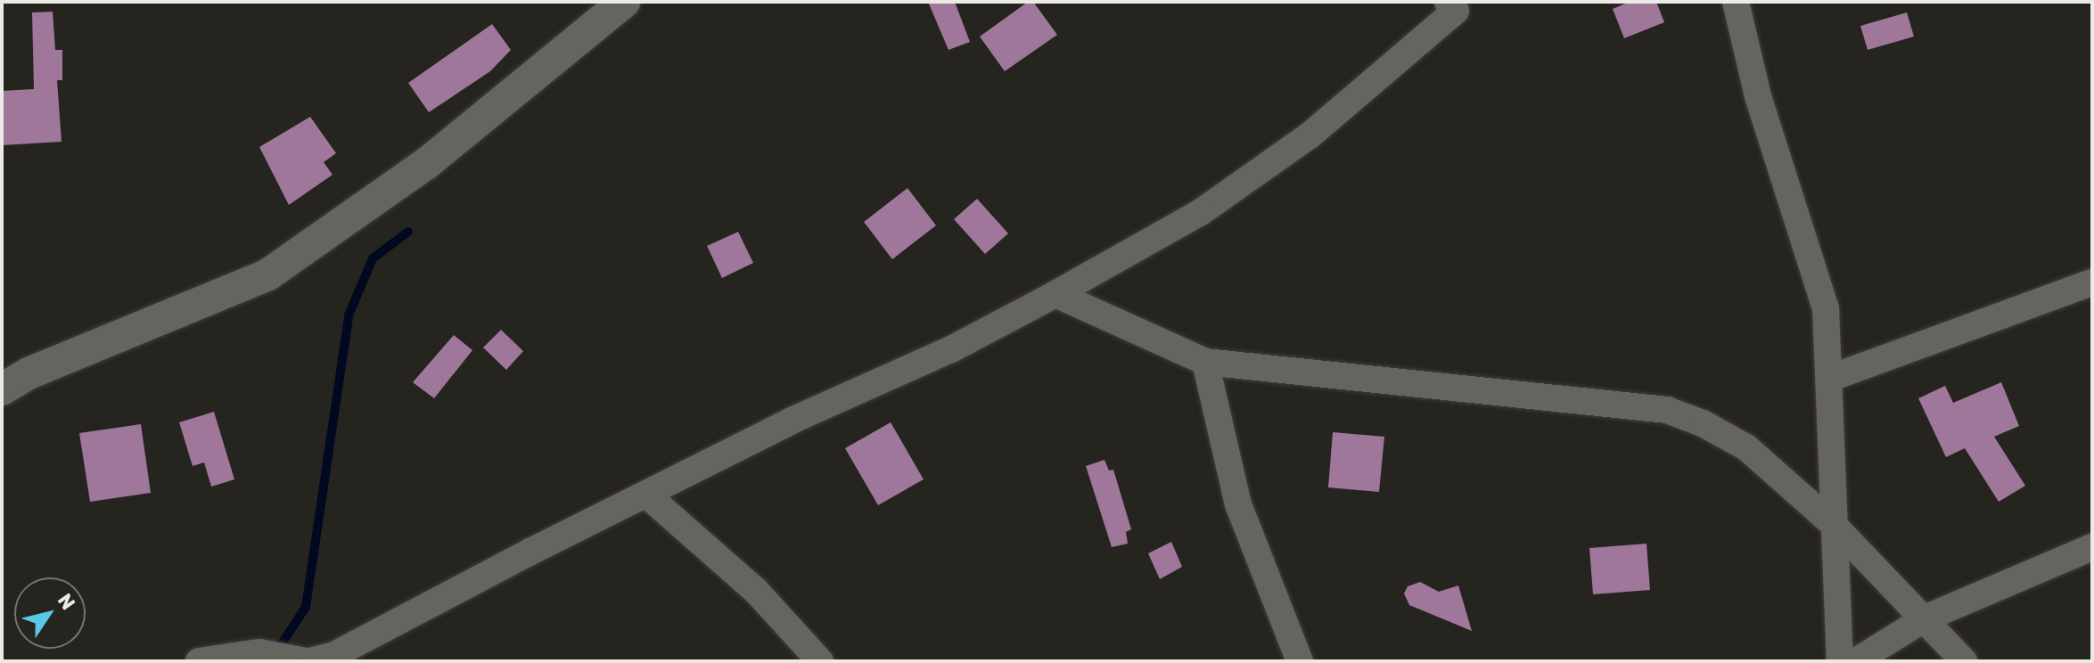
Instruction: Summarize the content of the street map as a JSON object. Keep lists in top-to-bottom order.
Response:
{
  "north": "top right"
}
